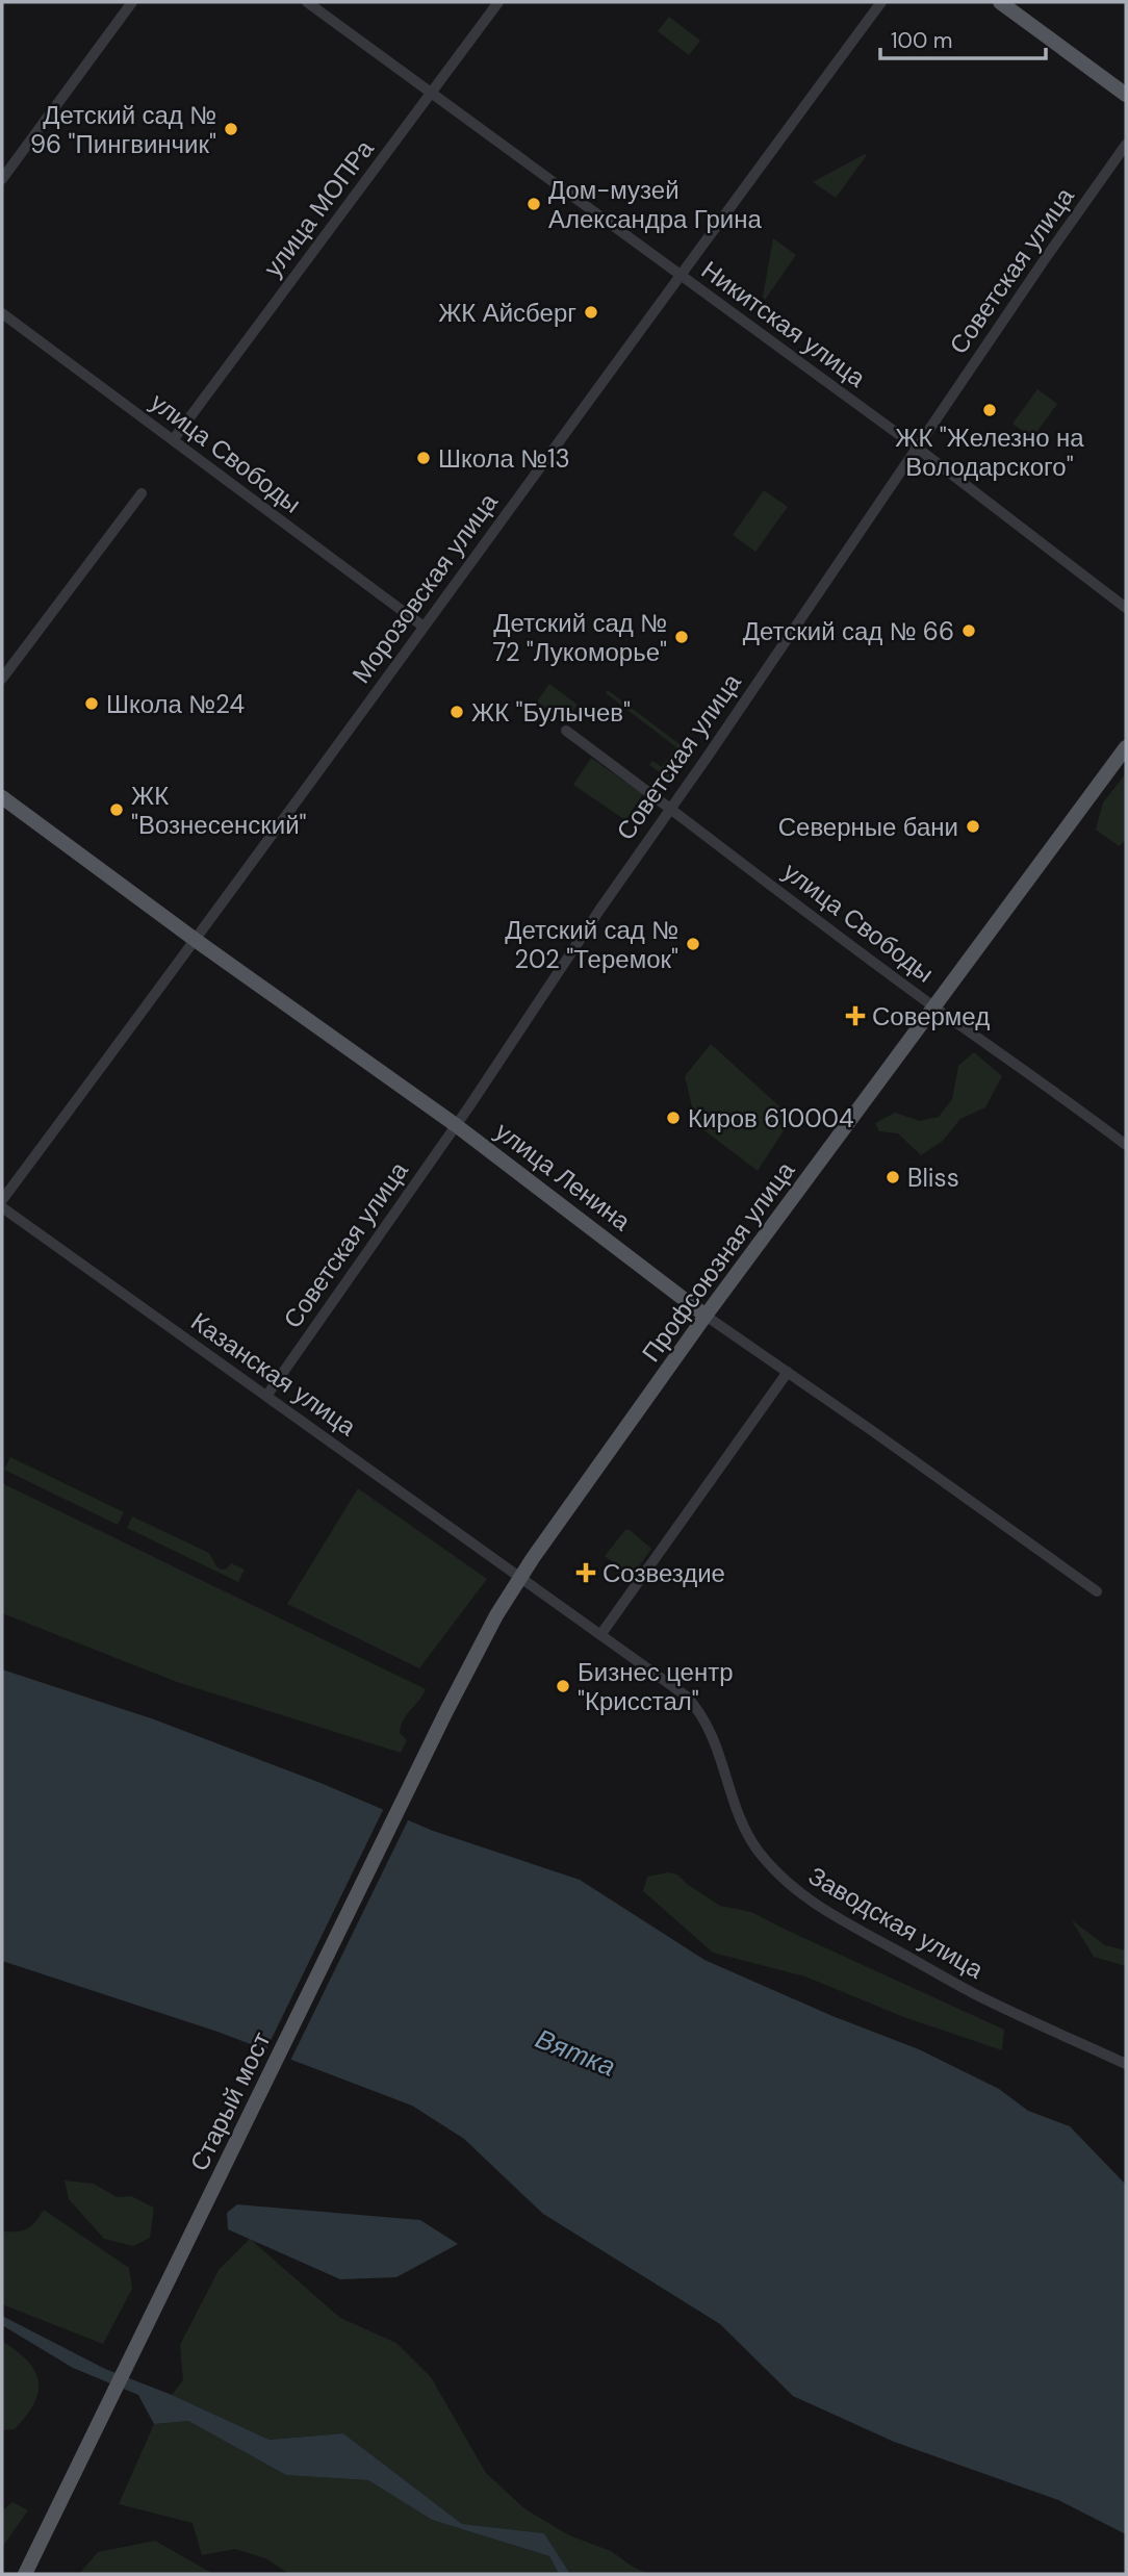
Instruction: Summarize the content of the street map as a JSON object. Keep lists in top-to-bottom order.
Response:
{
  "streets": {
    "main road": ["улица Ленина", "Профсоюзная улица", "Старый мост"],
    "street": [
      "улица МОПРа",
      "Советская улица",
      "Никитская улица",
      "улица Свободы",
      "Морозовская улица",
      "Казанская улица",
      "Заводская улица"
    ]
  },
  "crossings": [
    ["улица МОПРа", "Никитская улица"],
    ["улица МОПРа", "улица Свободы"],
    ["Советская улица", "Никитская улица"],
    ["Советская улица", "улица Свободы"],
    ["Советская улица", "улица Ленина"],
    ["Советская улица", "Казанская улица"],
    ["Никитская улица", "Морозовская улица"],
    ["улица Свободы", "Морозовская улица"],
    ["улица Свободы", "Профсоюзная улица"],
    ["Морозовская улица", "улица Ленина"],
    ["улица Ленина", "Профсоюзная улица"],
    ["Профсоюзная улица", "Казанская улица"],
    ["Профсоюзная улица", "Заводская улица"],
    ["Профсоюзная улица", "Старый мост"],
    ["Казанская улица", "Заводская улица"]
  ],
  "water": ["Вятка"],
  "places": {
    "other": [
      "Детский сад № 96 \"Пингвинчик\"",
      "Дом-музей Александра Грина",
      "ЖК Айсберг",
      "ЖК \"Железно на Володарского\"",
      "Школа №13",
      "Детский сад № 66",
      "Детский сад № 72 \"Лукоморье\"",
      "Школа №24",
      "ЖК \"Булычев\"",
      "ЖК \"Вознесенский\"",
      "Северные бани",
      "Детский сад № 202 \"Теремок\"",
      "Киров 610004",
      "Bliss",
      "Бизнес центр \"Крисстал\""
    ],
    "health": ["Совермед", "Созвездие"]
  },
  "scale_bar": "100 m"
}
